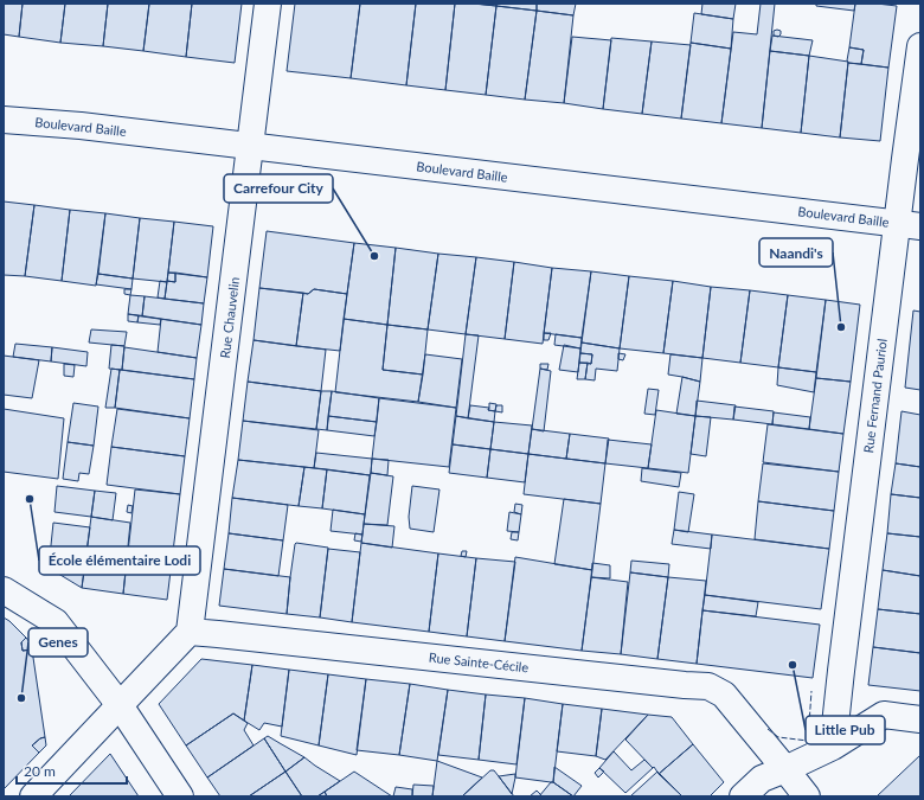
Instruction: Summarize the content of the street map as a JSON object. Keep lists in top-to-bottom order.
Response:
{
  "streets": {
    "street": [
      "Boulevard Baille",
      "Rue Chauvelin",
      "Rue Fernand Pauriol",
      "Rue Sainte-Cécile"
    ]
  },
  "crossings": [
    ["Boulevard Baille", "Rue Chauvelin"],
    ["Boulevard Baille", "Rue Fernand Pauriol"],
    ["Rue Chauvelin", "Rue Sainte-Cécile"]
  ],
  "places": [
    "Carrefour City",
    "Naandi's",
    "École élémentaire Lodi",
    "Little Pub",
    "Genes"
  ],
  "scale_bar": "20 m"
}
